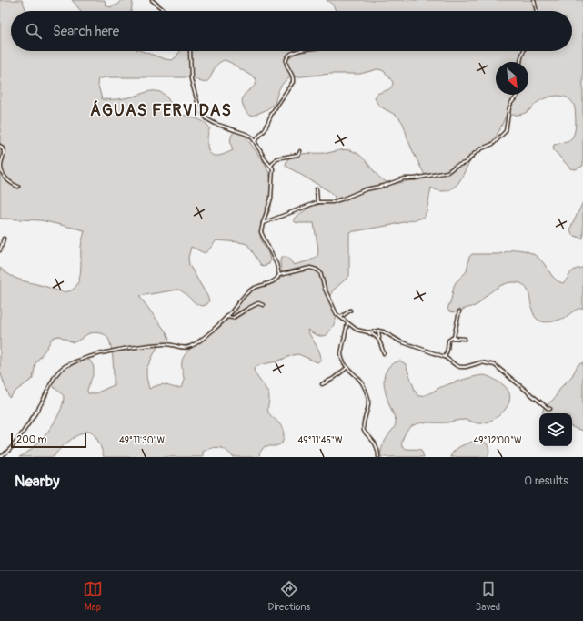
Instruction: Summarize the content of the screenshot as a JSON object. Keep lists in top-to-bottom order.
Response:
{
  "districts": ["ÁGUAS FERVIDAS"],
  "scale_bar": "200 m",
  "north": "bottom right",
  "page": {
    "search": "Search here",
    "scale": "200 m",
    "heading": ["Nearby", "0 results"],
    "nav": ["Map", "Directions", "Saved"]
  },
  "coordinates": ["49°11'30\"W", "49°11'45\"W", "49°12'00\"W"]
}
